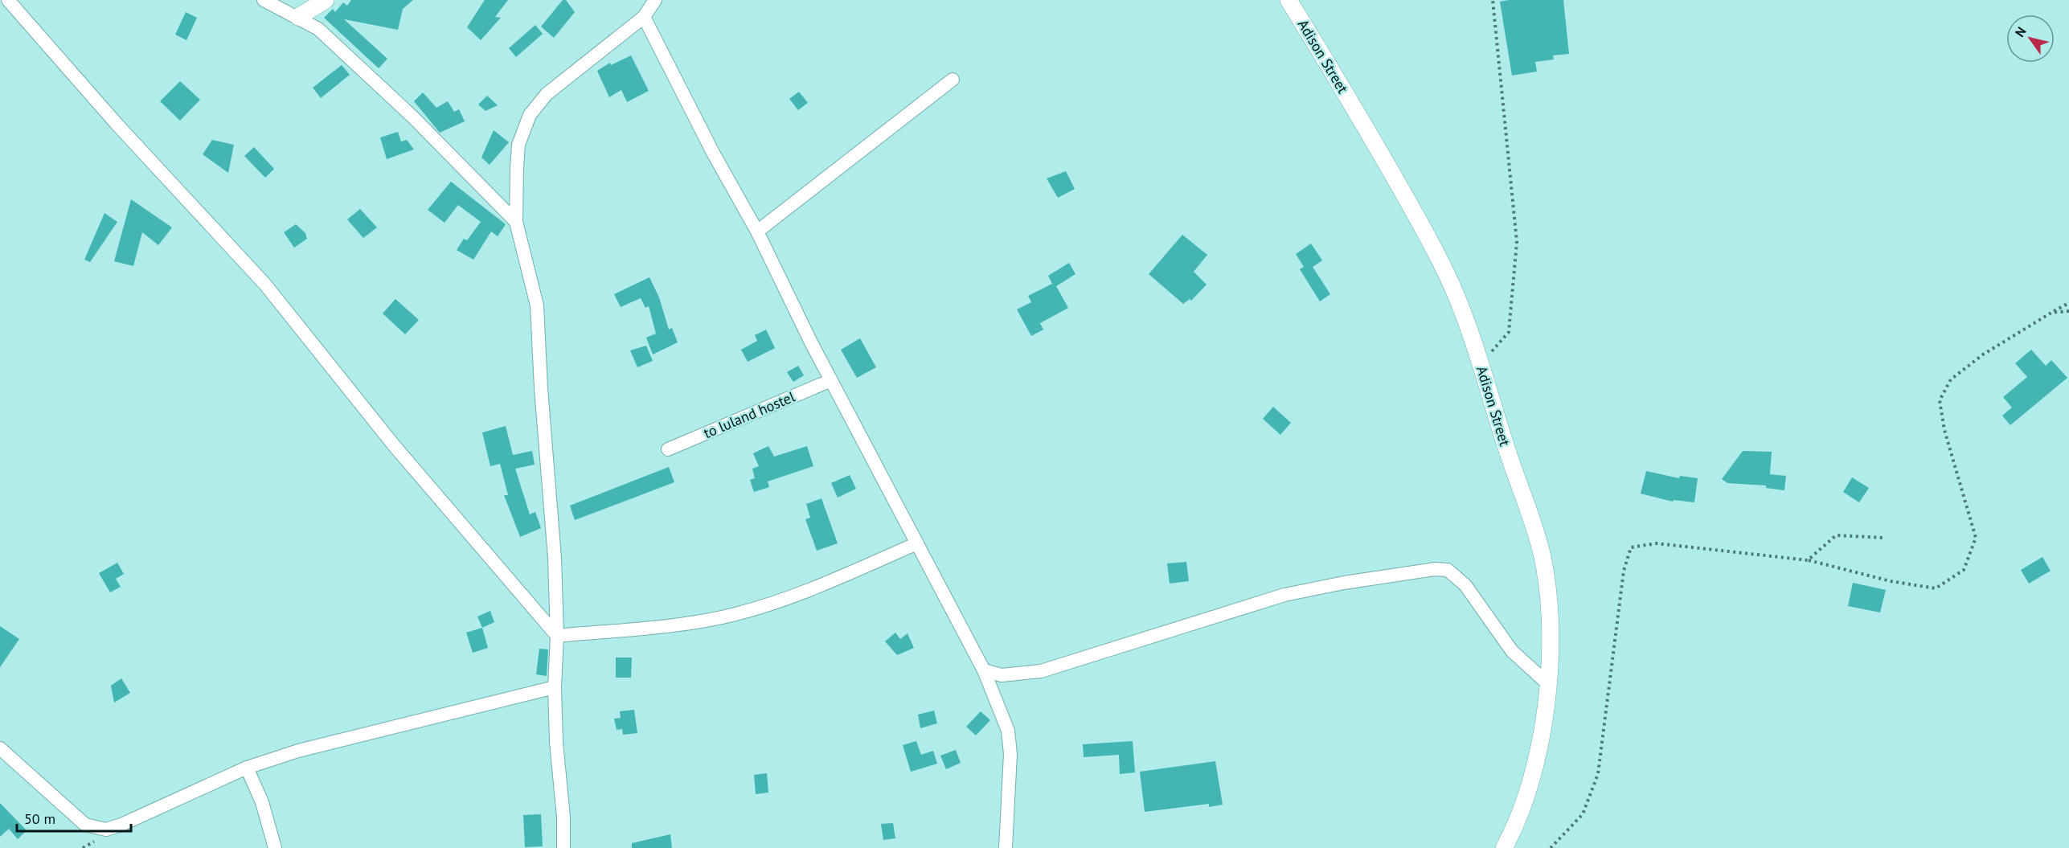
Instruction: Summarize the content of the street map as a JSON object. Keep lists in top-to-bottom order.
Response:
{
  "streets": {
    "street": ["Adison Street", "to luland hostel"]
  },
  "scale_bar": "50 m",
  "north": "top left"
}
